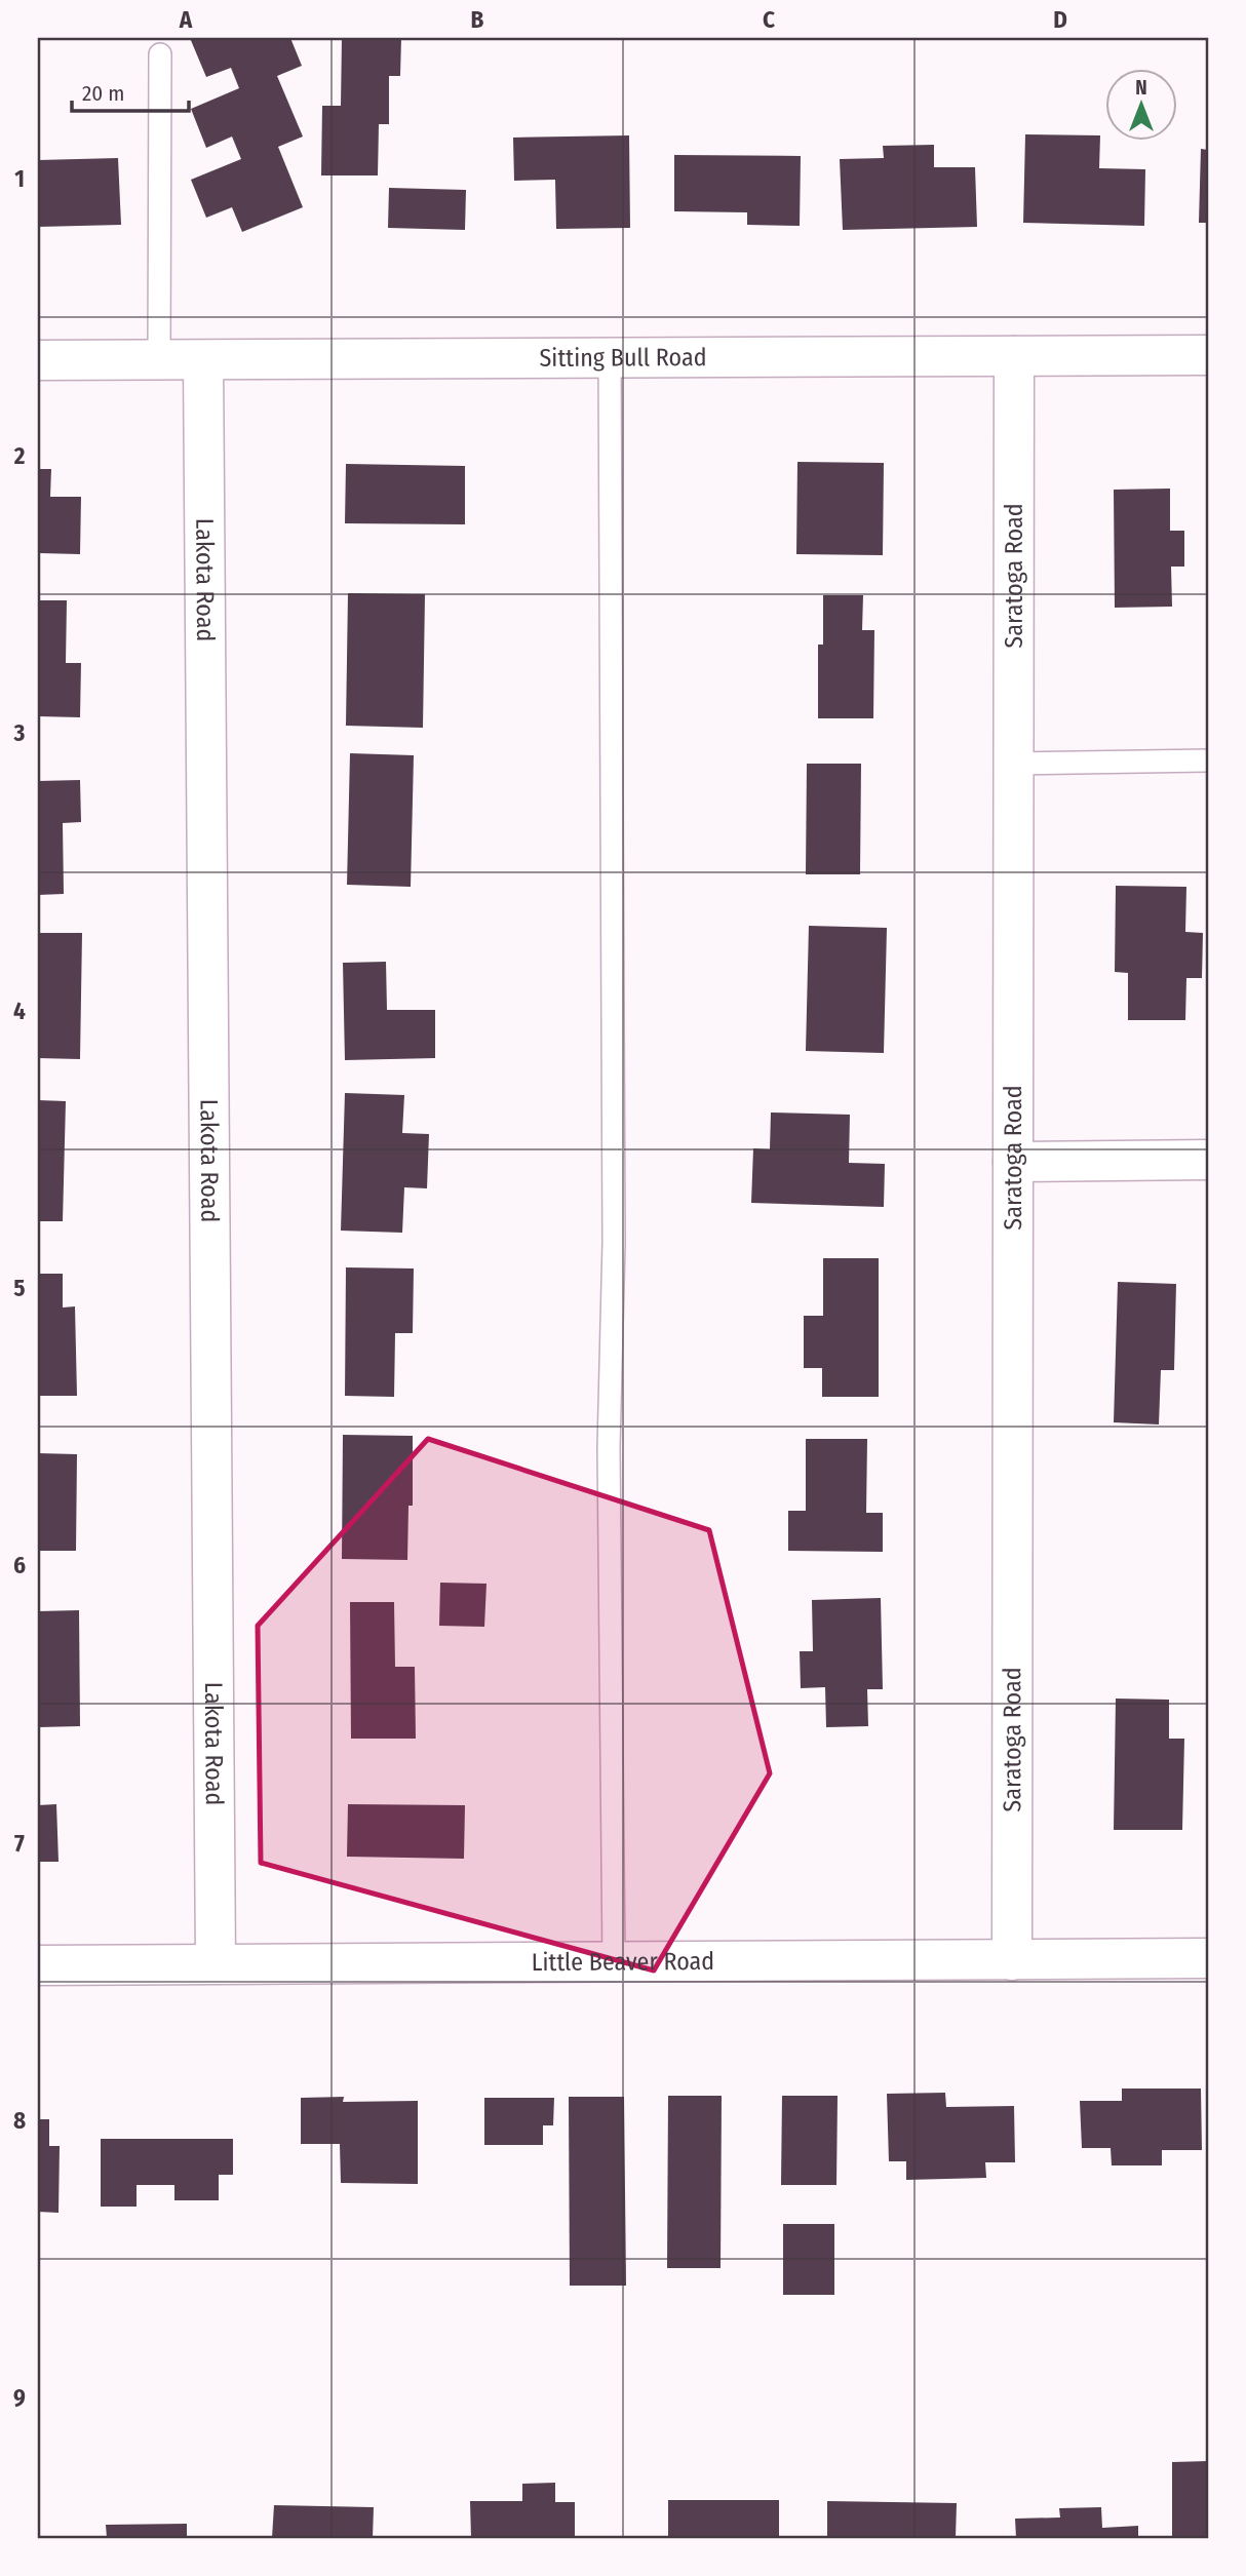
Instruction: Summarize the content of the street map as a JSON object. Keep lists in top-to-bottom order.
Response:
{
  "streets": {
    "street": [
      "Sitting Bull Road",
      "Saratoga Road",
      "Lakota Road",
      "Little Beaver Road"
    ]
  },
  "crossings": [
    ["Sitting Bull Road", "Saratoga Road"],
    ["Sitting Bull Road", "Lakota Road"],
    ["Saratoga Road", "Little Beaver Road"],
    ["Lakota Road", "Little Beaver Road"]
  ],
  "scale_bar": "20 m",
  "north": "top",
  "grid": {
    "columns": [
      "A",
      "B",
      "C",
      "D"
    ],
    "rows": [
      "1",
      "2",
      "3",
      "4",
      "5",
      "6",
      "7",
      "8",
      "9"
    ]
  }
}
